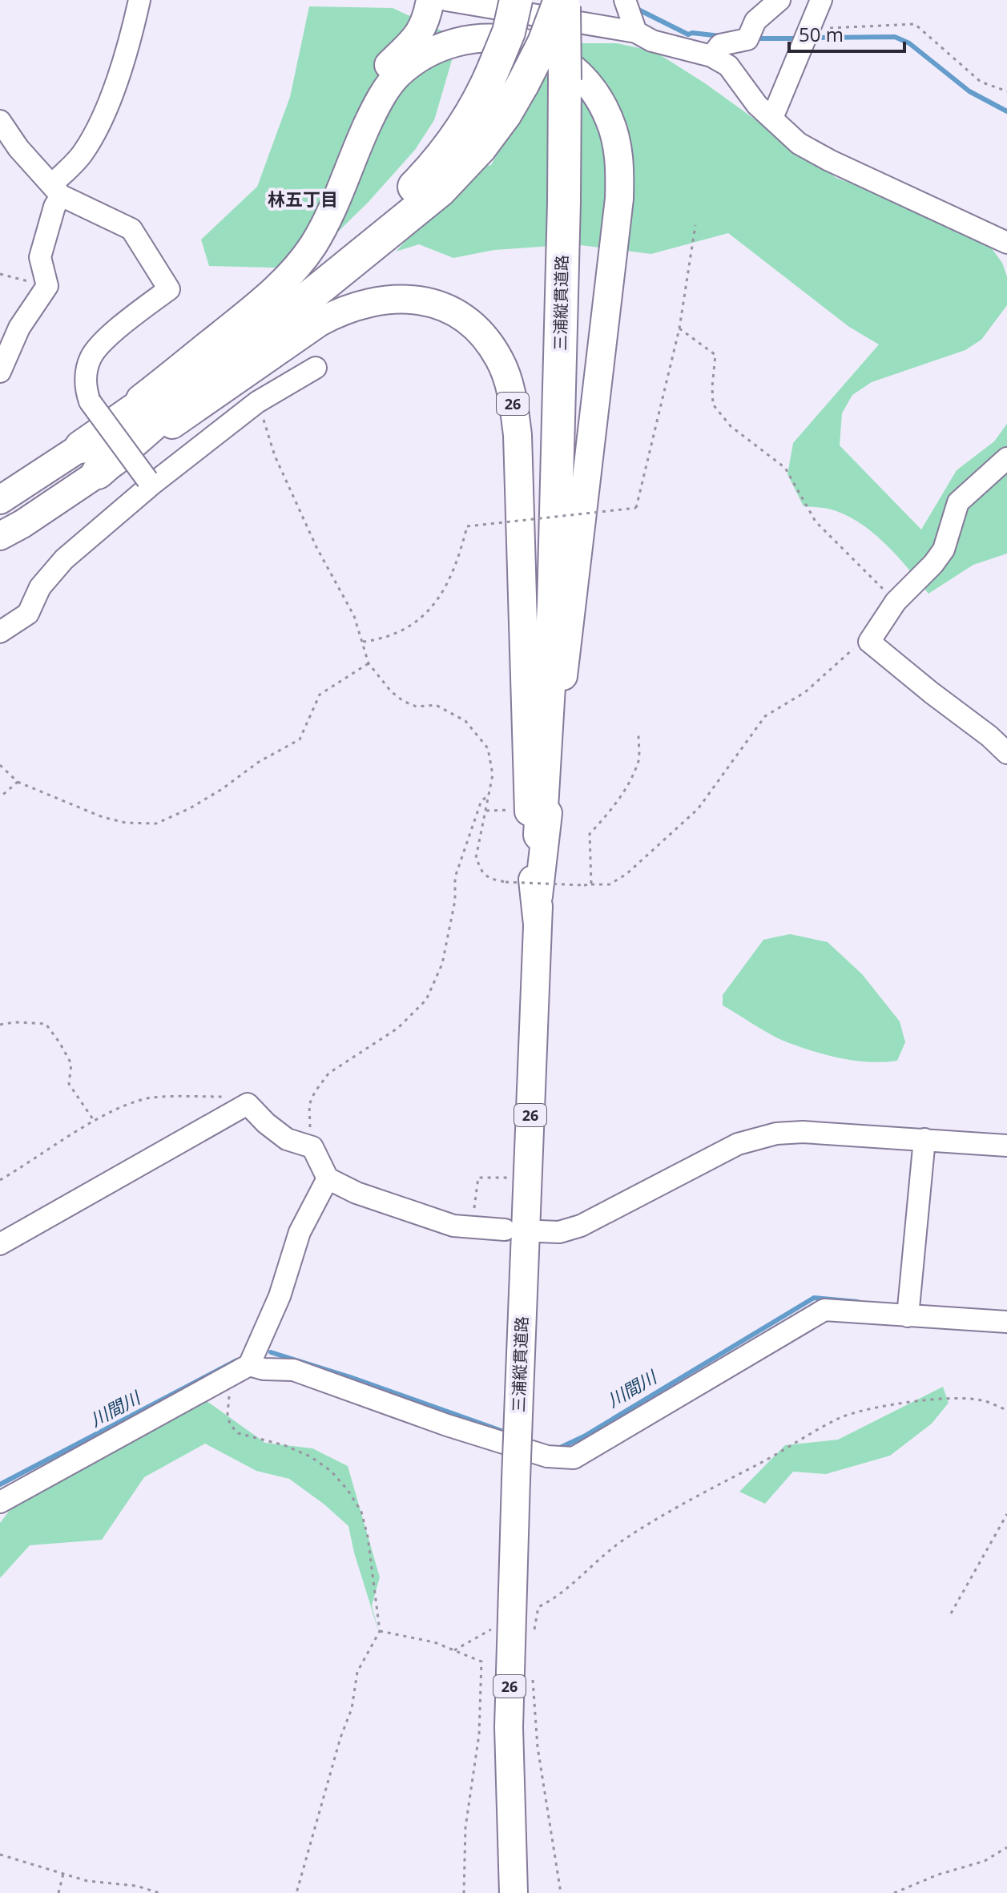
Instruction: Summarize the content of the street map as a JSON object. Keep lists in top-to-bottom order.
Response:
{
  "streets": {
    "highway": ["三浦縦貫道路", "26"]
  },
  "crossings": [
    ["三浦縦貫道路", "26"]
  ],
  "districts": ["林五丁目"],
  "water": ["川間川"],
  "scale_bar": "50 m"
}
